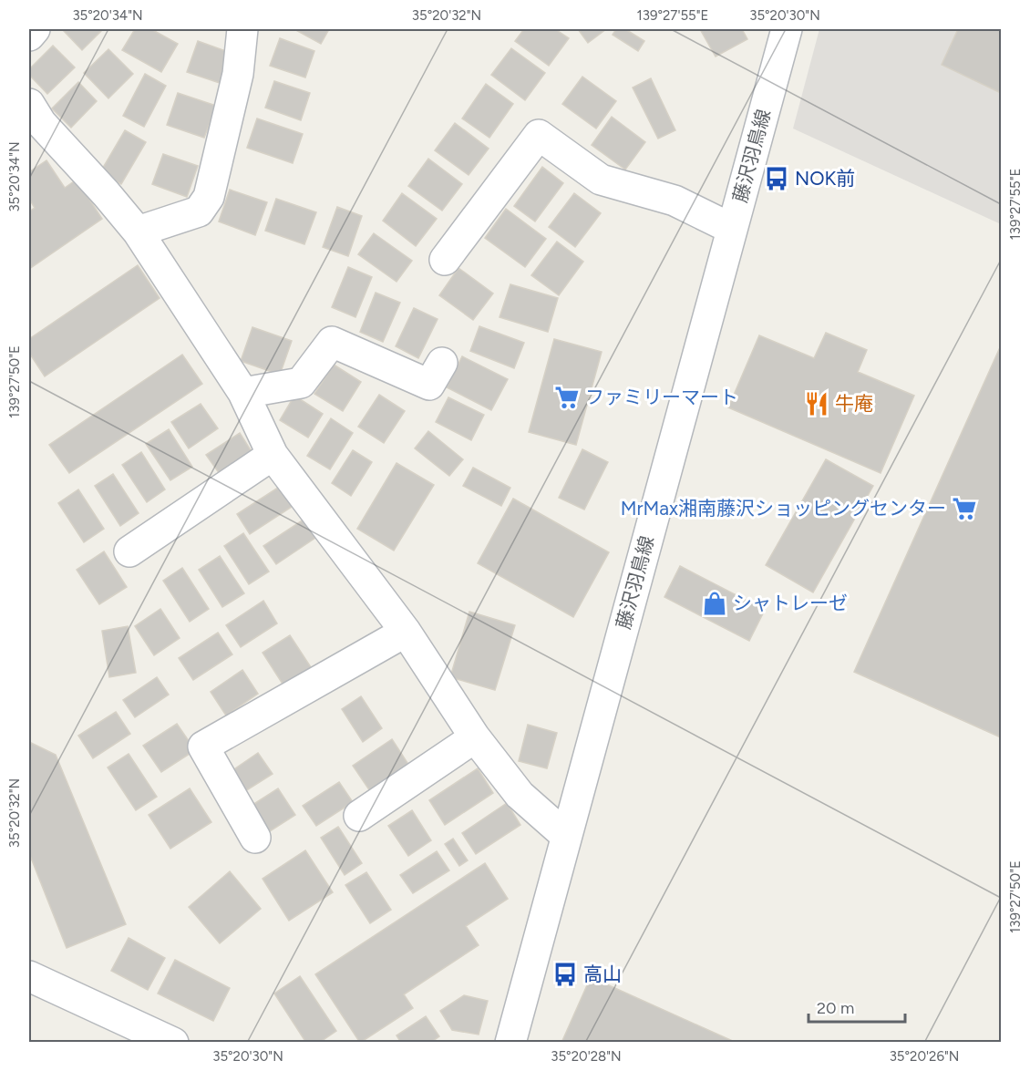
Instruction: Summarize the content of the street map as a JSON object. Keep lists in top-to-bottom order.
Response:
{
  "streets": {
    "street": ["藤沢羽鳥線"]
  },
  "places": {
    "bus stop": ["NOK前", "高山"],
    "supermarket": ["ファミリーマート", "MrMax湘南藤沢ショッピングセンター"],
    "restaurant": ["牛庵"],
    "shop": ["シャトレーゼ"]
  },
  "scale_bar": "20 m",
  "coordinates": [
    "35°20'34\"N",
    "35°20'32\"N",
    "139°27'55\"E",
    "35°20'30\"N",
    "139°27'50\"E",
    "35°20'28\"N",
    "35°20'26\"N"
  ]
}
